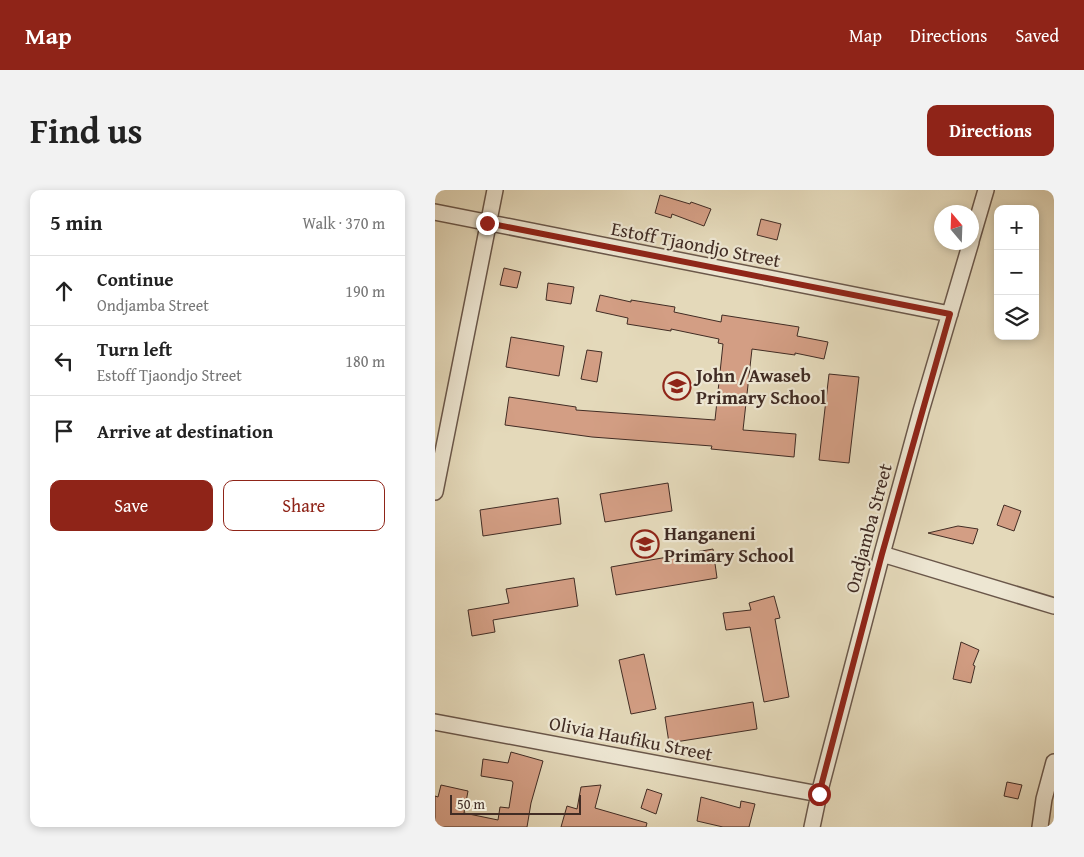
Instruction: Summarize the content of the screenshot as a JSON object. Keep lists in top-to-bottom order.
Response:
{
  "streets": {
    "street": ["Estoff Tjaondjo Street", "Ondjamba Street", "Olivia Haufiku Street"]
  },
  "crossings": [
    ["Estoff Tjaondjo Street", "Ondjamba Street"],
    ["Ondjamba Street", "Olivia Haufiku Street"]
  ],
  "places": {
    "school or university": ["John /Awaseb Primary School", "Hanganeni Primary School"]
  },
  "scale_bar": "50 m",
  "north": "top",
  "page": {
    "header": "Map",
    "nav": ["Map", "Directions", "Saved"],
    "title": "Find us",
    "buttons": [
      "Directions",
      ["Save", "Share"]
    ],
    "heading": ["5 min", "Walk · 370 m"],
    "map_buttons": ["+", "−"],
    "list": [
      ["Continue", "Ondjamba Street", "190 m"],
      ["Turn left", "Estoff Tjaondjo Street", "180 m"],
      "Arrive at destination"
    ],
    "scale": "50 m"
  }
}
